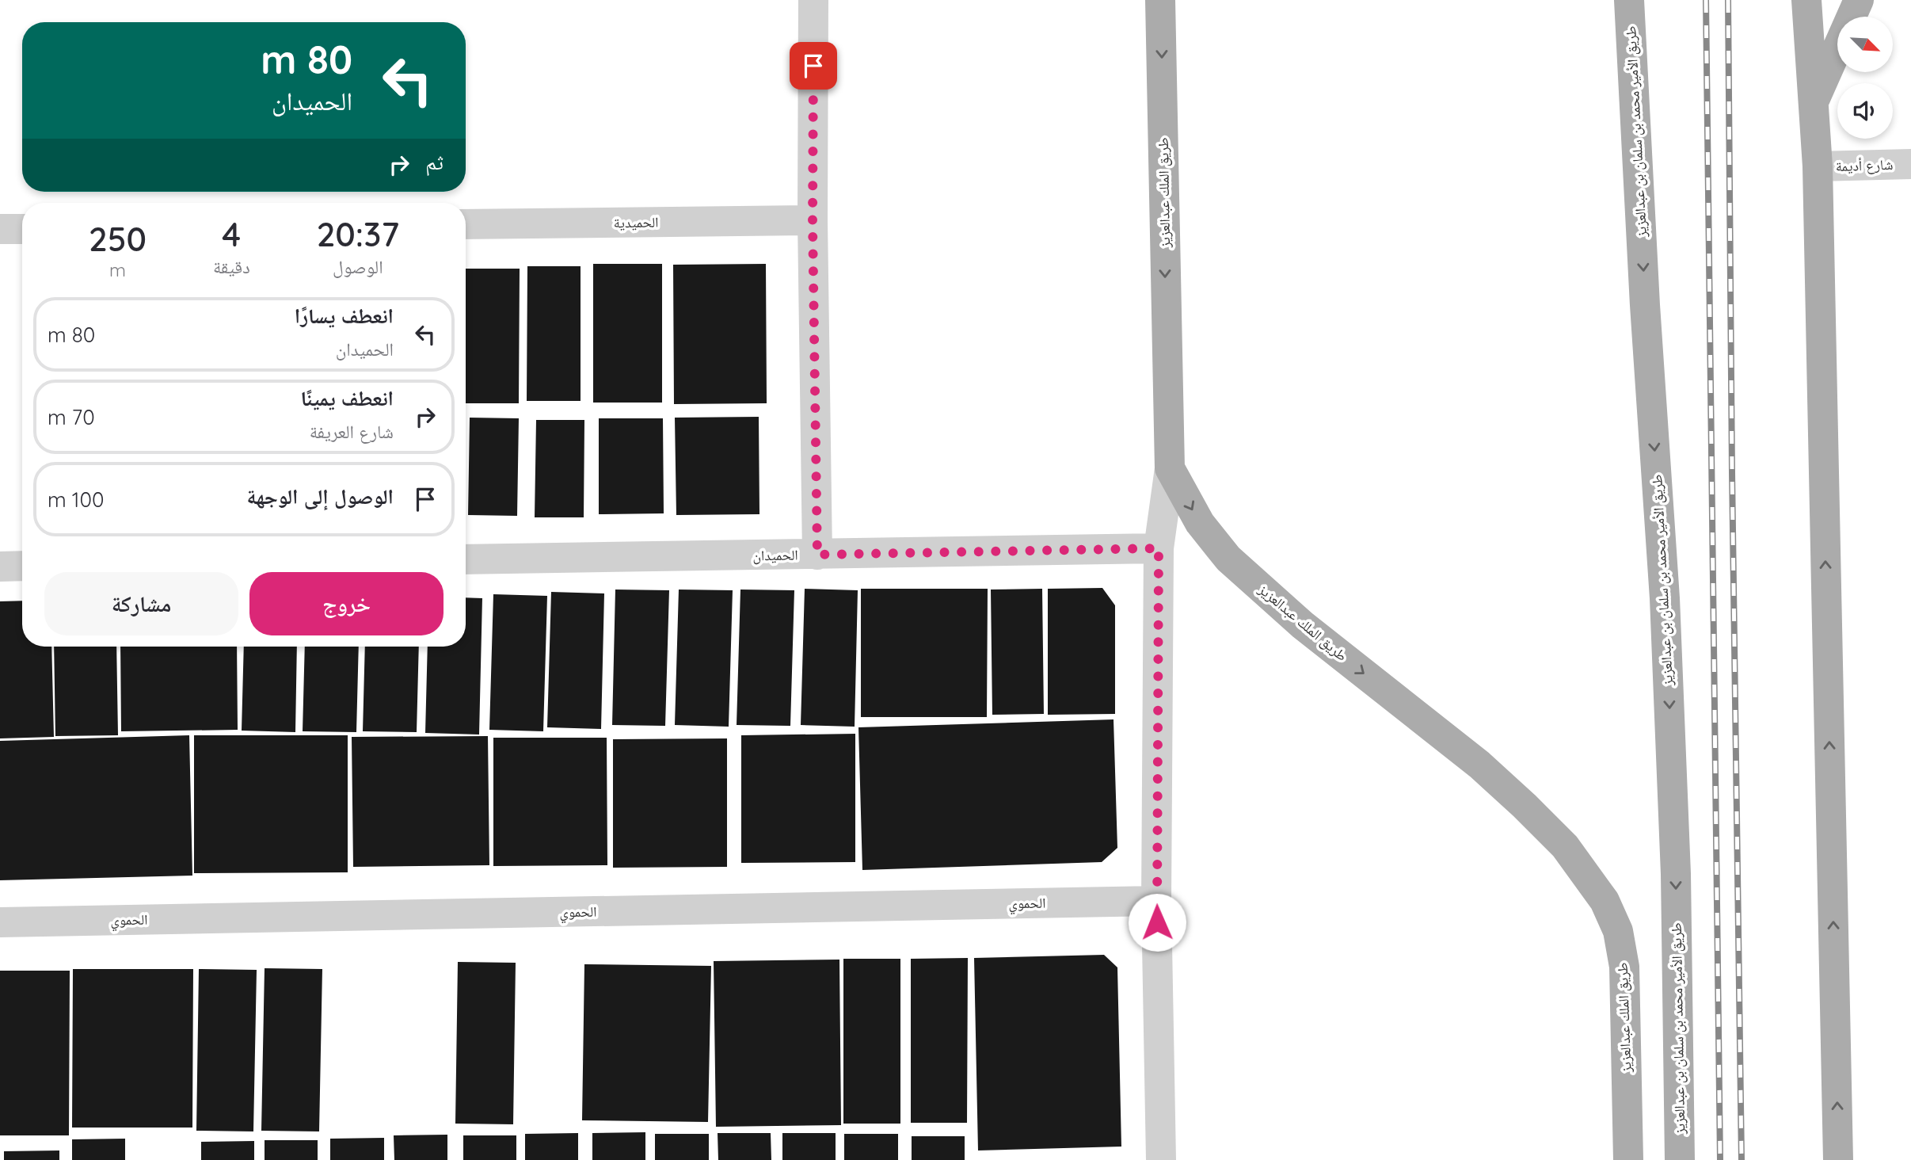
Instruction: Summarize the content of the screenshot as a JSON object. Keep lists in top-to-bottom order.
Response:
{
  "streets": {
    "main road": ["طريق الأمير محمد بن سلمان بن عبدالعزيز", "طريق الملك عبدالعزيز"],
    "street": [
      "شارع أديمة",
      "الحميدية",
      "الحميدان",
      "الحموي"
    ]
  },
  "north": "bottom right",
  "page": {
    "turn": ["80 m", "الحميدان"],
    "then": "ثم",
    "eta": [
      "20:37",
      "الوصول",
      "4",
      "دقيقة",
      "250",
      "m"
    ],
    "list": [
      {
        "name": "انعطف يسارًا",
        "note": "الحميدان",
        "value": "80 m"
      },
      {
        "name": "انعطف يمينًا",
        "note": "شارع العريفة",
        "value": "70 m"
      },
      {
        "name": "الوصول إلى الوجهة",
        "value": "100 m"
      }
    ],
    "buttons": ["خروج", "مشاركة"]
  }
}
